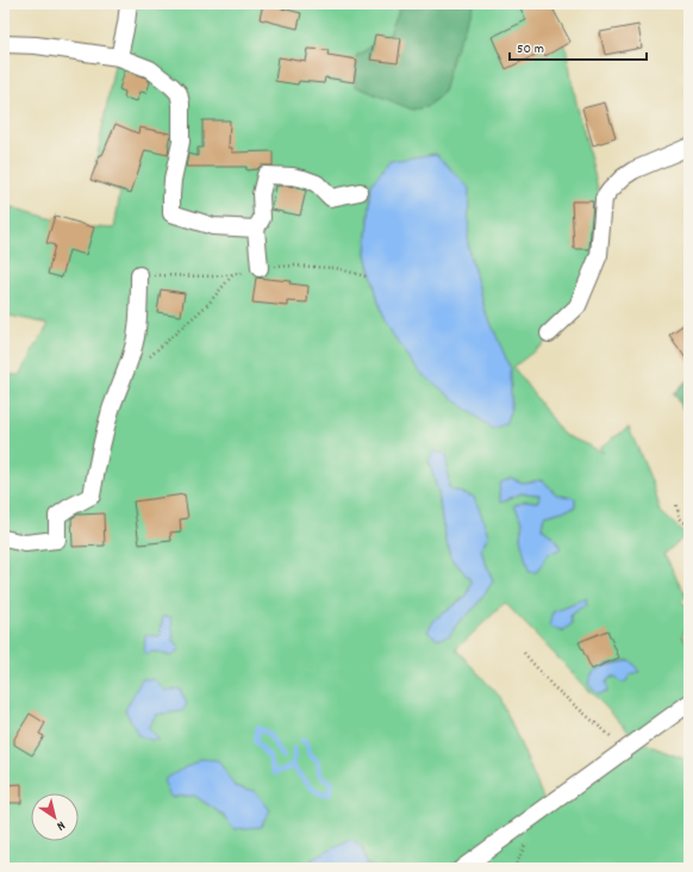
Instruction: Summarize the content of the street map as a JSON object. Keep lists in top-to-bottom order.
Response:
{
  "scale_bar": "50 m",
  "north": "bottom right"
}
